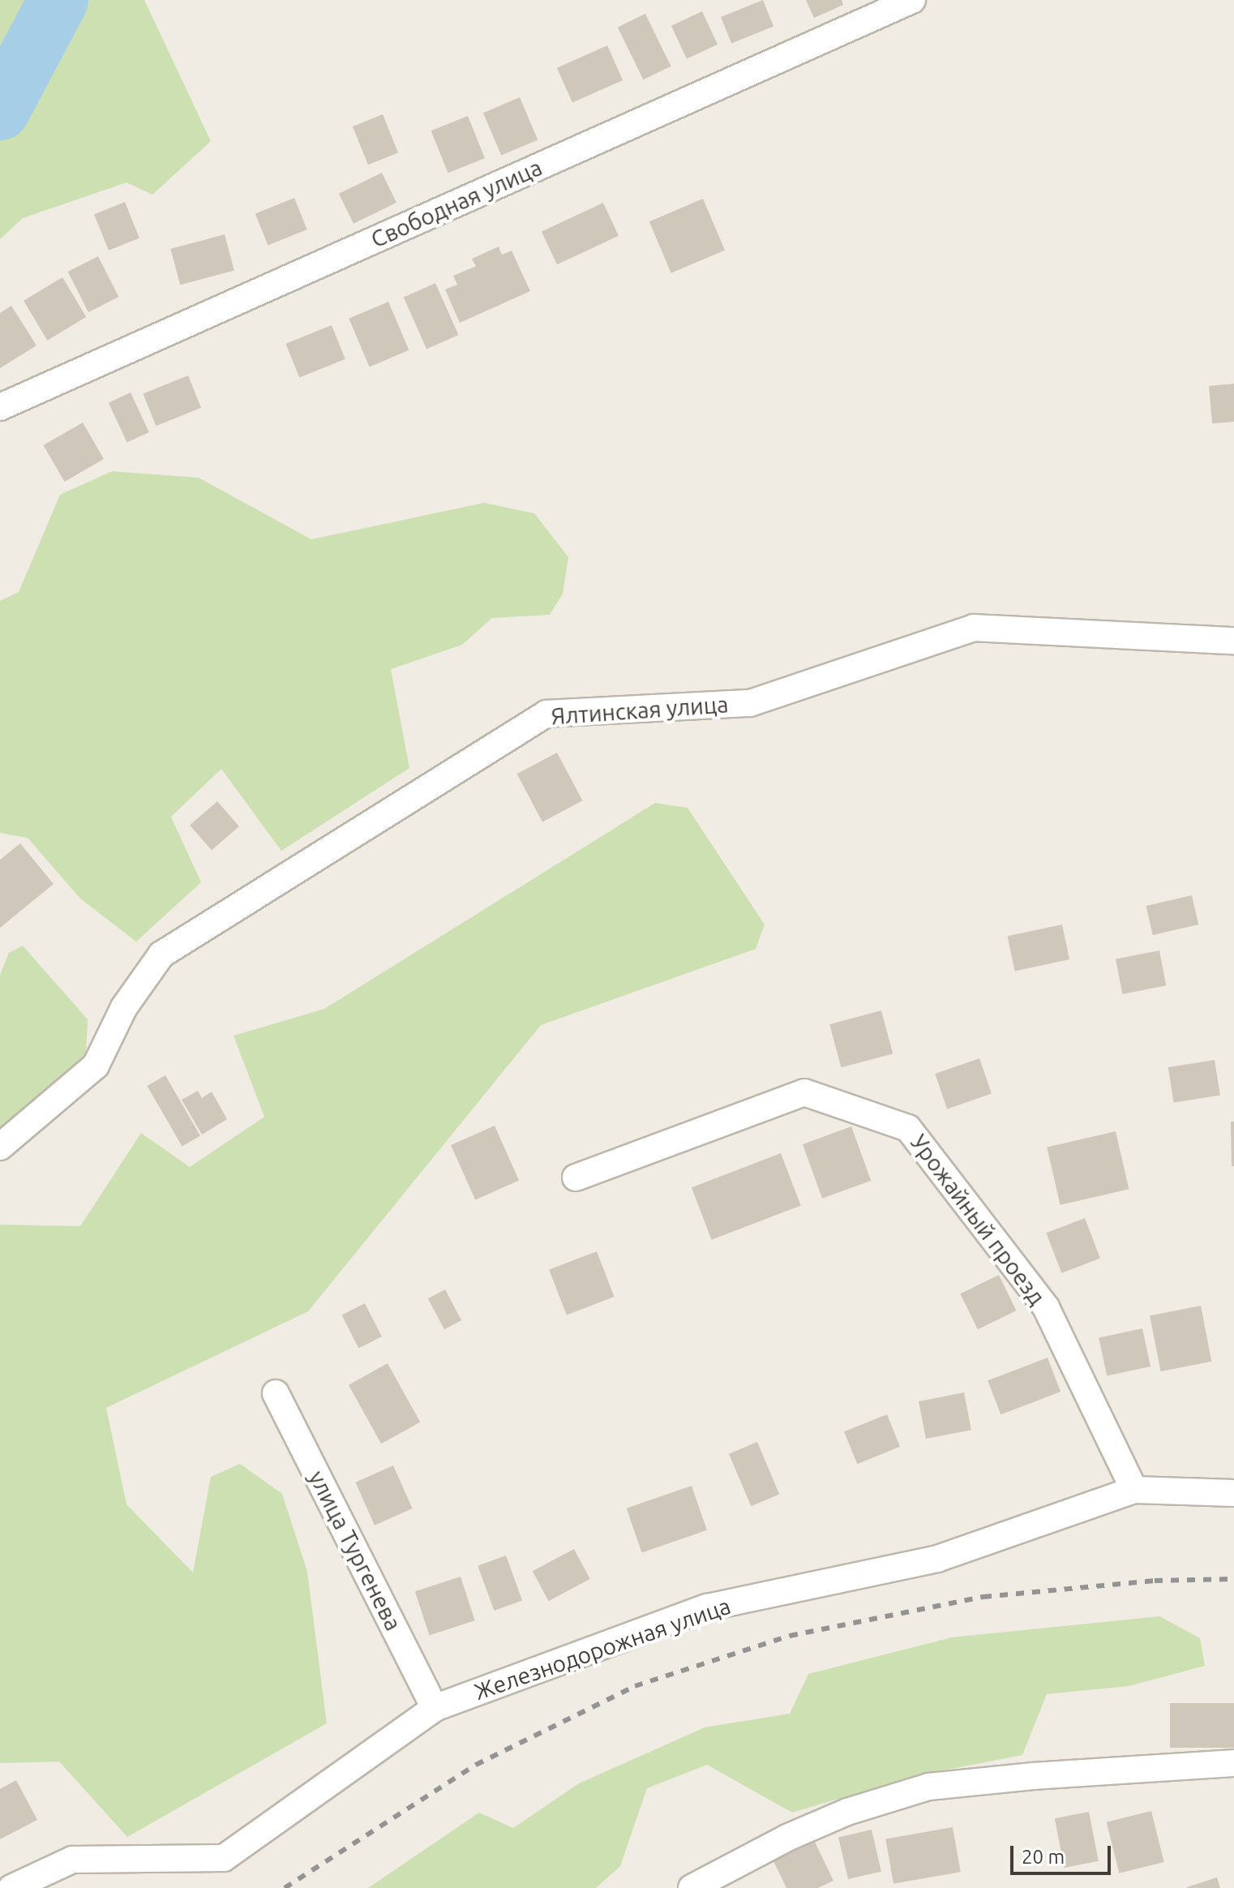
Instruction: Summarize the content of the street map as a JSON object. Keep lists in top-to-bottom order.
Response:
{
  "streets": {
    "street": [
      "Свободная улица",
      "Ялтинская улица",
      "Урожайный проезд",
      "улица Тургенева",
      "Железнодорожная улица"
    ]
  },
  "crossings": [
    ["Урожайный проезд", "Железнодорожная улица"],
    ["улица Тургенева", "Железнодорожная улица"]
  ],
  "scale_bar": "20 m"
}
